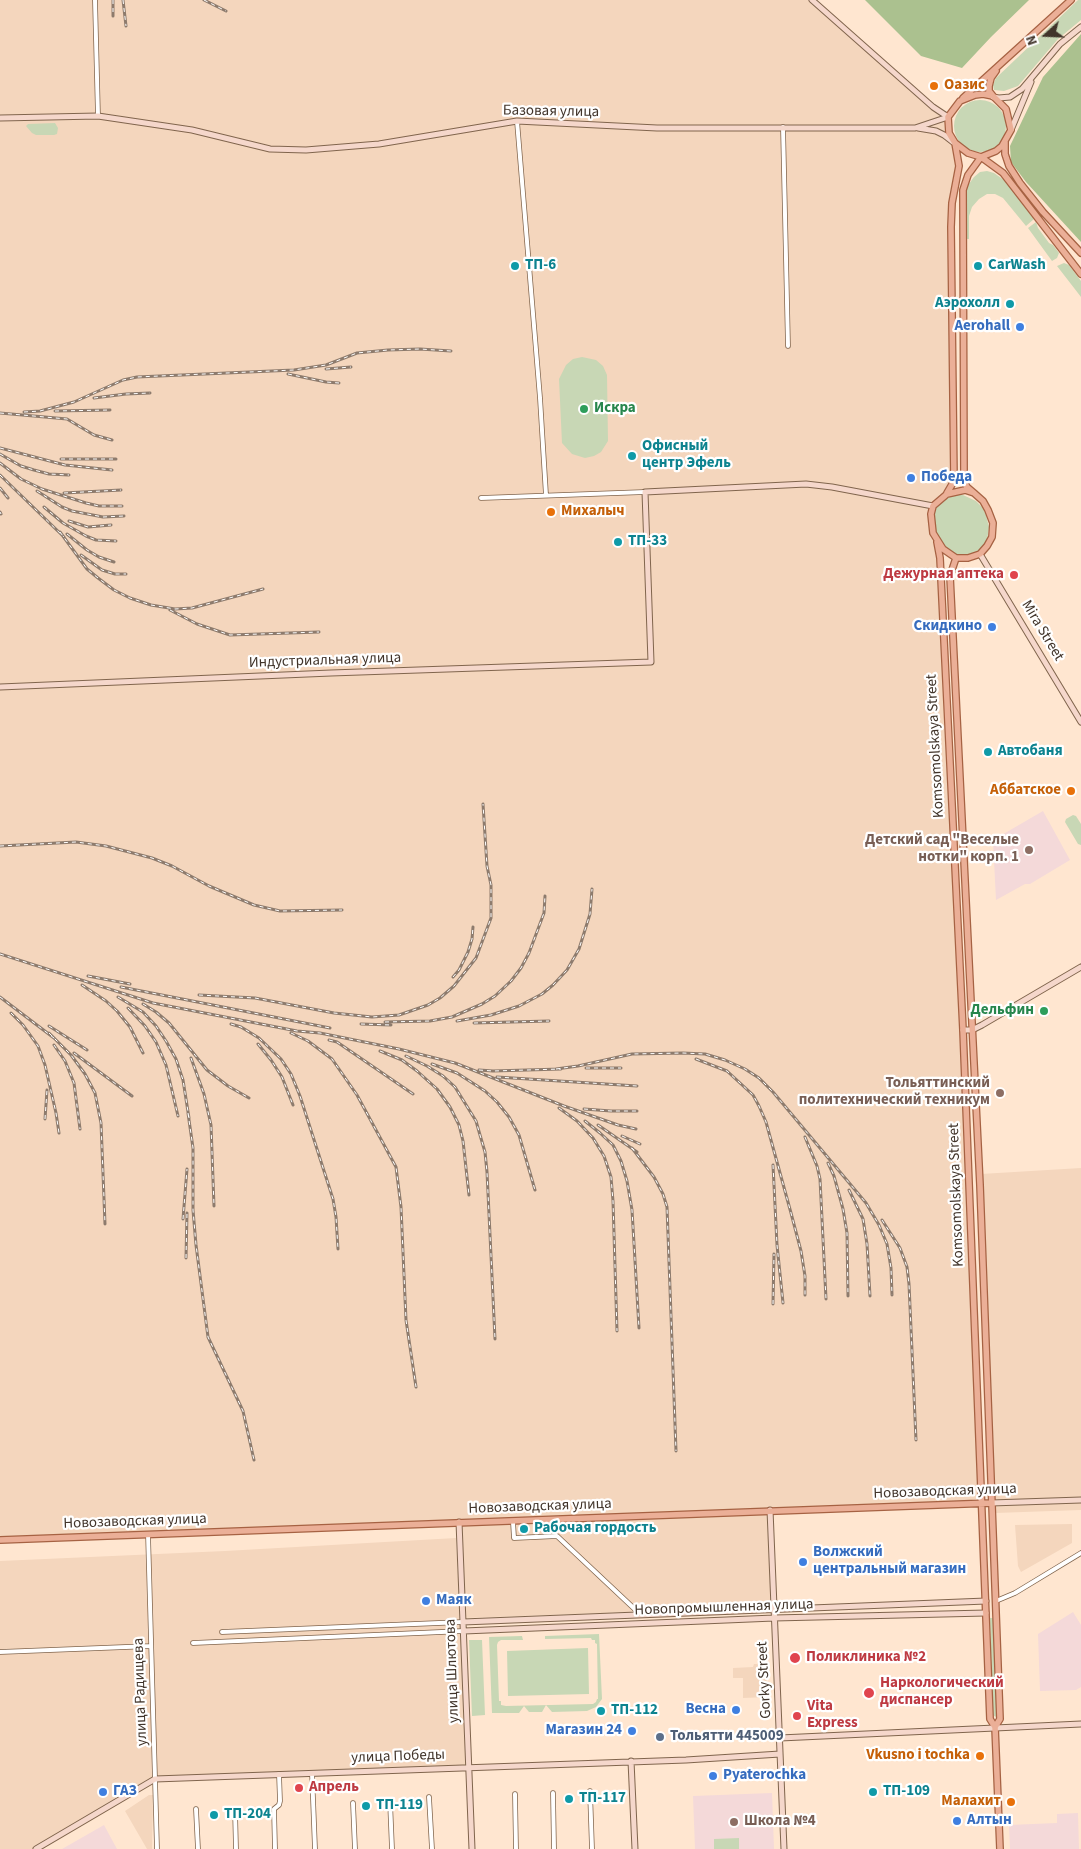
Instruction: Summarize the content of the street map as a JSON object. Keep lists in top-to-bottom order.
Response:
{
  "streets": {
    "main road": [
      "Базовая улица",
      "Mira Street",
      "Индустриальная улица",
      "Komsomolskaya Street",
      "Новозаводская улица",
      "Новопромышленная улица",
      "улица Шлютова",
      "Gorky Street",
      "улица Победы"
    ],
    "street": ["улица Радищева"]
  },
  "crossings": [
    ["Mira Street", "Komsomolskaya Street"],
    ["Komsomolskaya Street", "Новозаводская улица"],
    ["Komsomolskaya Street", "Новопромышленная улица"],
    ["Новозаводская улица", "улица Шлютова"],
    ["Новозаводская улица", "Gorky Street"],
    ["Новозаводская улица", "улица Радищева"],
    ["Новопромышленная улица", "улица Шлютова"],
    ["Новопромышленная улица", "Gorky Street"],
    ["улица Шлютова", "улица Победы"],
    ["Gorky Street", "улица Победы"],
    ["улица Радищева", "улица Победы"]
  ],
  "places": [
    "Оазис",
    "ТП-6",
    "CarWash",
    "Аэрохолл",
    "Aerohall",
    "Искра",
    "Офисный центр Эфель",
    "Победа",
    "Михалыч",
    "ТП-33",
    "Дежурная аптека",
    "Скидкино",
    "Автобаня",
    "Аббатское",
    "Детский сад \"Веселые нотки\" корп. 1",
    "Дельфин",
    "Тольяттинский политехнический техникум",
    "Рабочая гордость",
    "Волжский центральный магазин",
    "Маяк",
    "Поликлиника №2",
    "Наркологический диспансер",
    "Весна",
    "ТП-112",
    "Vita Express",
    "Магазин 24",
    "Тольятти 445009",
    "Vkusno i tochka",
    "Pyaterochka",
    "Апрель",
    "ГАЗ",
    "ТП-109",
    "ТП-117",
    "Малахит",
    "ТП-119",
    "ТП-204",
    "Алтын",
    "Школа №4"
  ],
  "north": "left"
}
